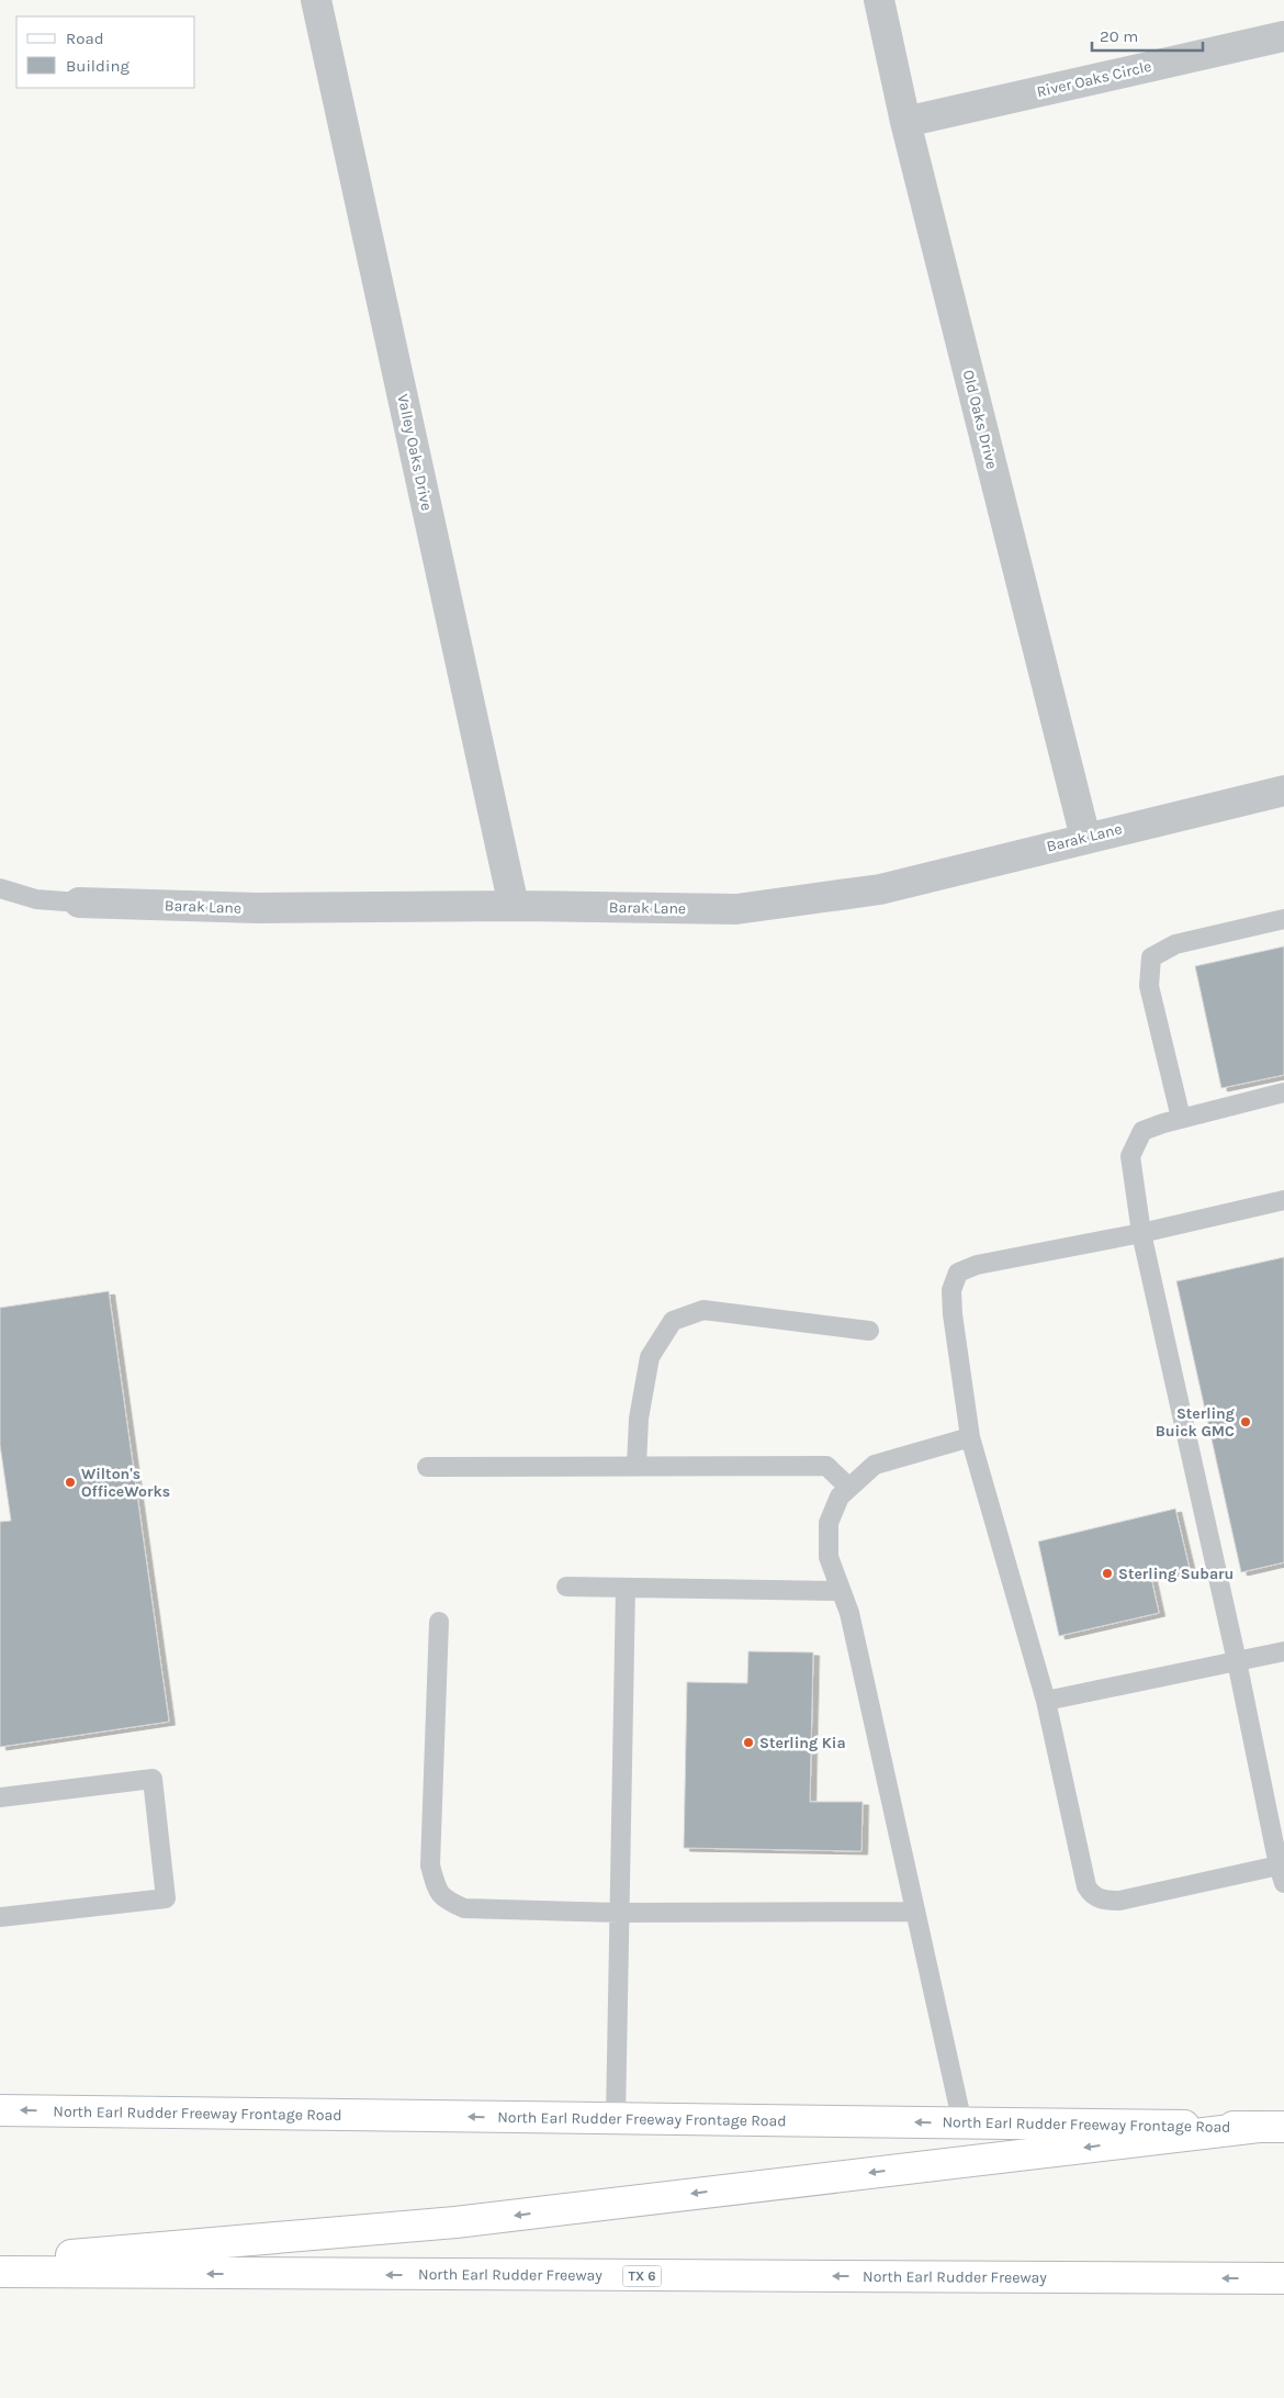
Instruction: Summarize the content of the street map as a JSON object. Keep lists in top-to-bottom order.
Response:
{
  "streets": {
    "main road": ["North Earl Rudder Freeway Frontage Road", "North Earl Rudder Freeway", "TX 6"],
    "street": [
      "River Oaks Circle",
      "Old Oaks Drive",
      "Valley Oaks Drive",
      "Barak Lane"
    ]
  },
  "crossings": [
    ["River Oaks Circle", "Old Oaks Drive"],
    ["Old Oaks Drive", "Barak Lane"],
    ["Valley Oaks Drive", "Barak Lane"]
  ],
  "places": [
    "Sterling Buick GMC",
    "Wilton's OfficeWorks",
    "Sterling Subaru",
    "Sterling Kia"
  ],
  "legend": ["Road", "Building"],
  "scale_bar": "20 m"
}
